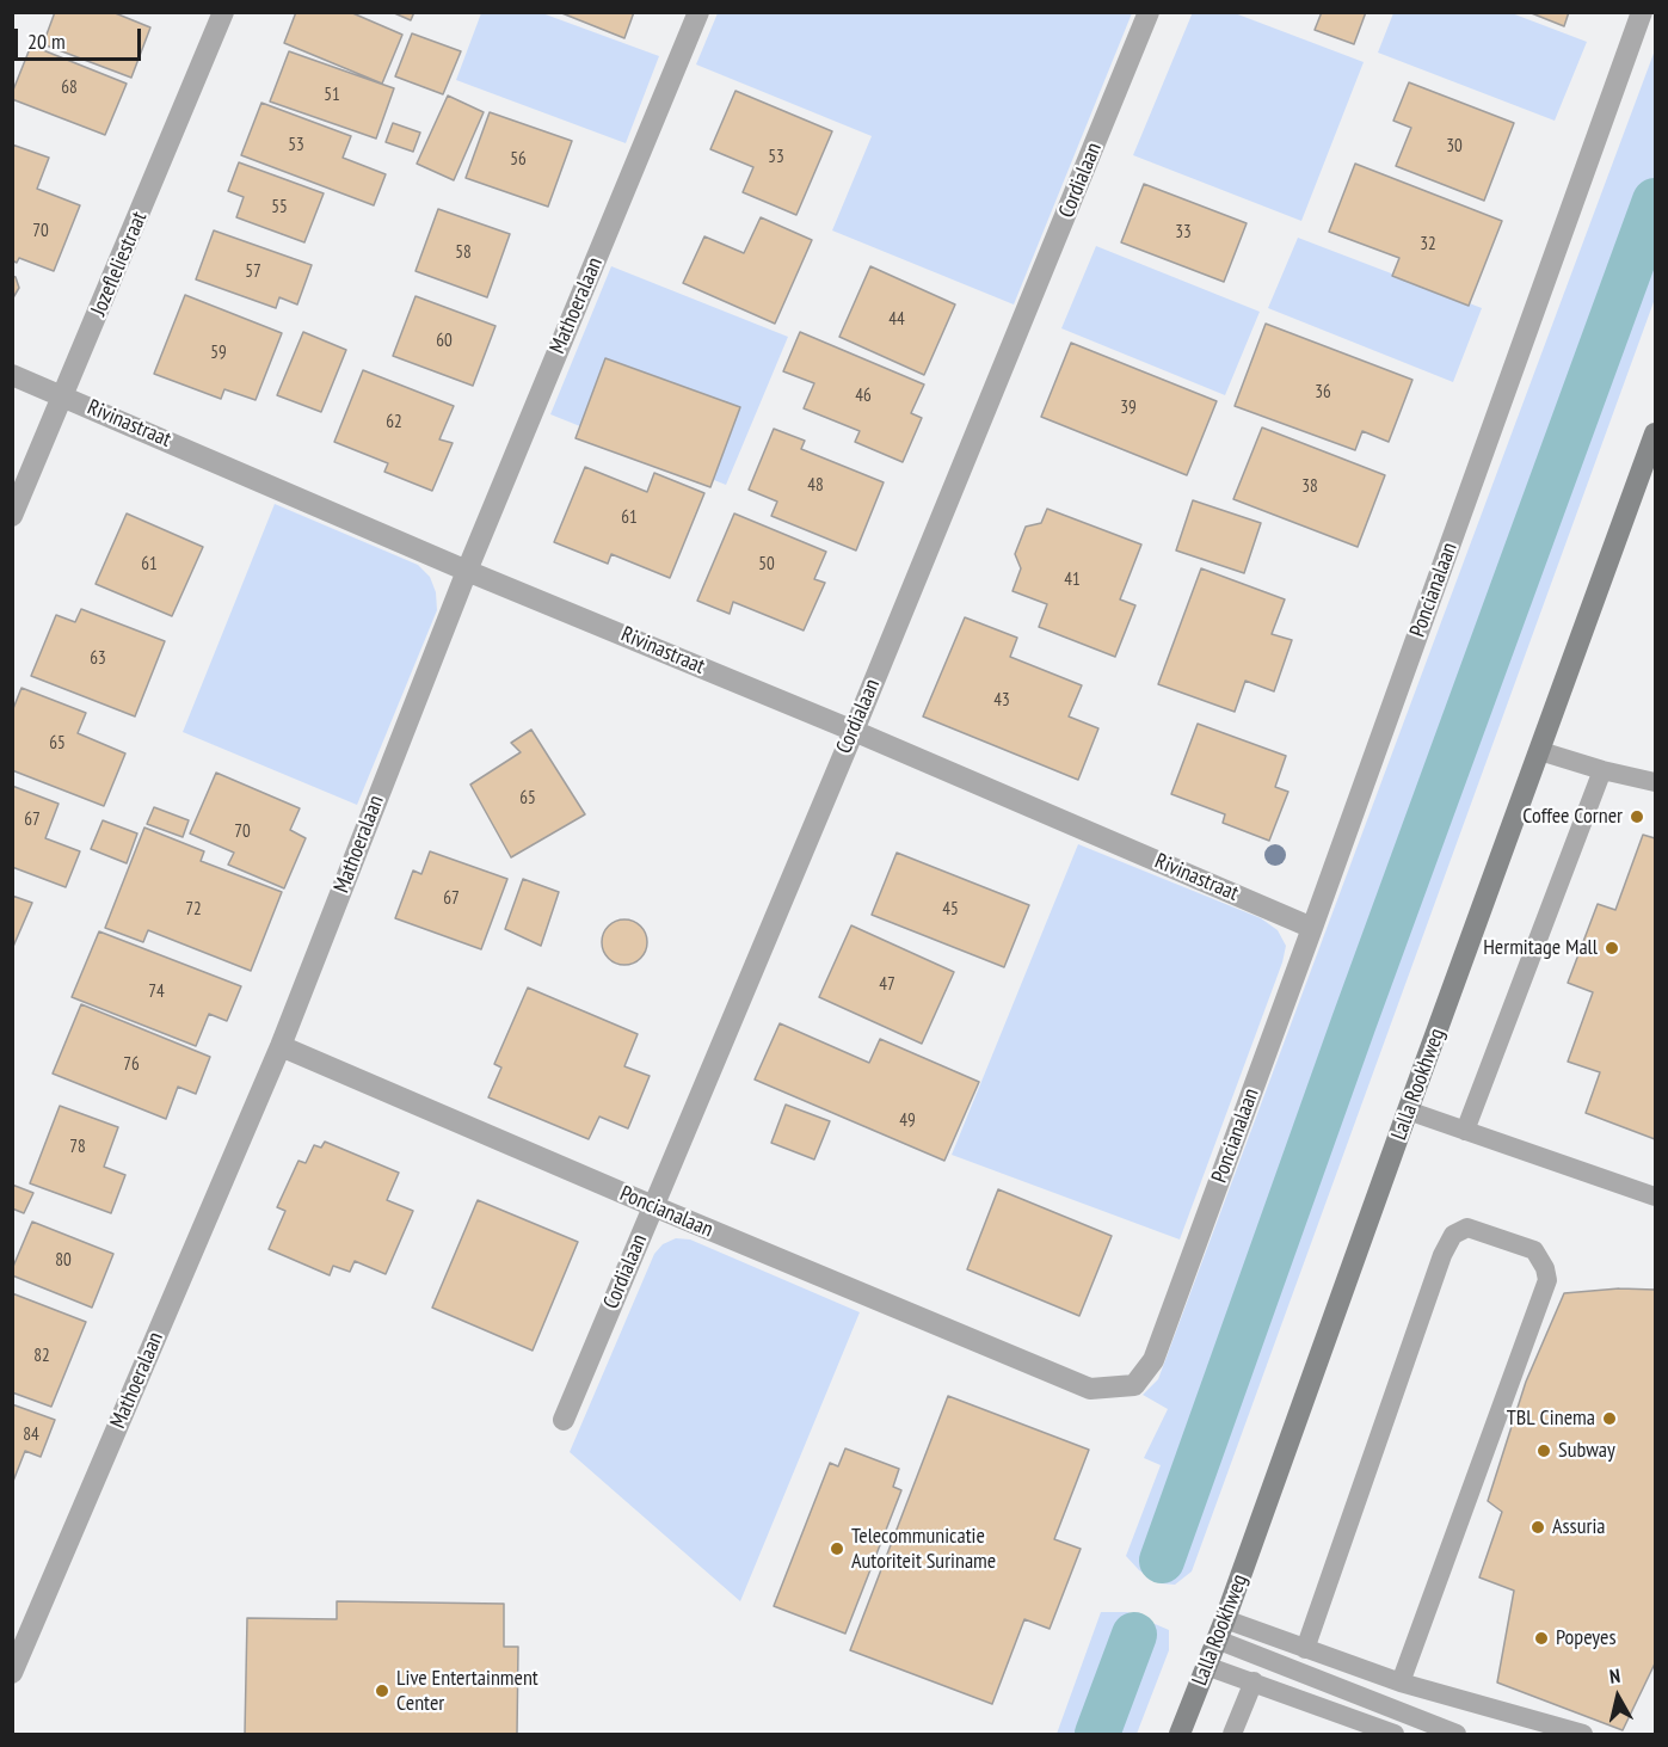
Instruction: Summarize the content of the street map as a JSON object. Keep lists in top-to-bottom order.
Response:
{
  "streets": {
    "street": [
      "Cordialaan",
      "Jozefleliestraat",
      "Mathoeralaan",
      "Rivinastraat",
      "Poncianalaan",
      "Lalla Rookhweg"
    ]
  },
  "crossings": [
    ["Cordialaan", "Rivinastraat"],
    ["Cordialaan", "Poncianalaan"],
    ["Jozefleliestraat", "Rivinastraat"],
    ["Mathoeralaan", "Rivinastraat"],
    ["Mathoeralaan", "Poncianalaan"],
    ["Rivinastraat", "Poncianalaan"]
  ],
  "places": [
    "Coffee Corner",
    "Hermitage Mall",
    "TBL Cinema",
    "Subway",
    "Assuria",
    "Telecommunicatie Autoriteit Suriname",
    "Popeyes",
    "Live Entertainment Center"
  ],
  "house_numbers": [
    "68",
    "51",
    "53",
    "30",
    "53",
    "56",
    "55",
    "70",
    "33",
    "32",
    "58",
    "57",
    "44",
    "60",
    "59",
    "36",
    "46",
    "39",
    "62",
    "48",
    "38",
    "61",
    "61",
    "50",
    "41",
    "63",
    "43",
    "65",
    "65",
    "67",
    "70",
    "67",
    "72",
    "45",
    "47",
    "74",
    "76",
    "49",
    "78",
    "80",
    "82",
    "84"
  ],
  "scale_bar": "20 m",
  "north": "top"
}
